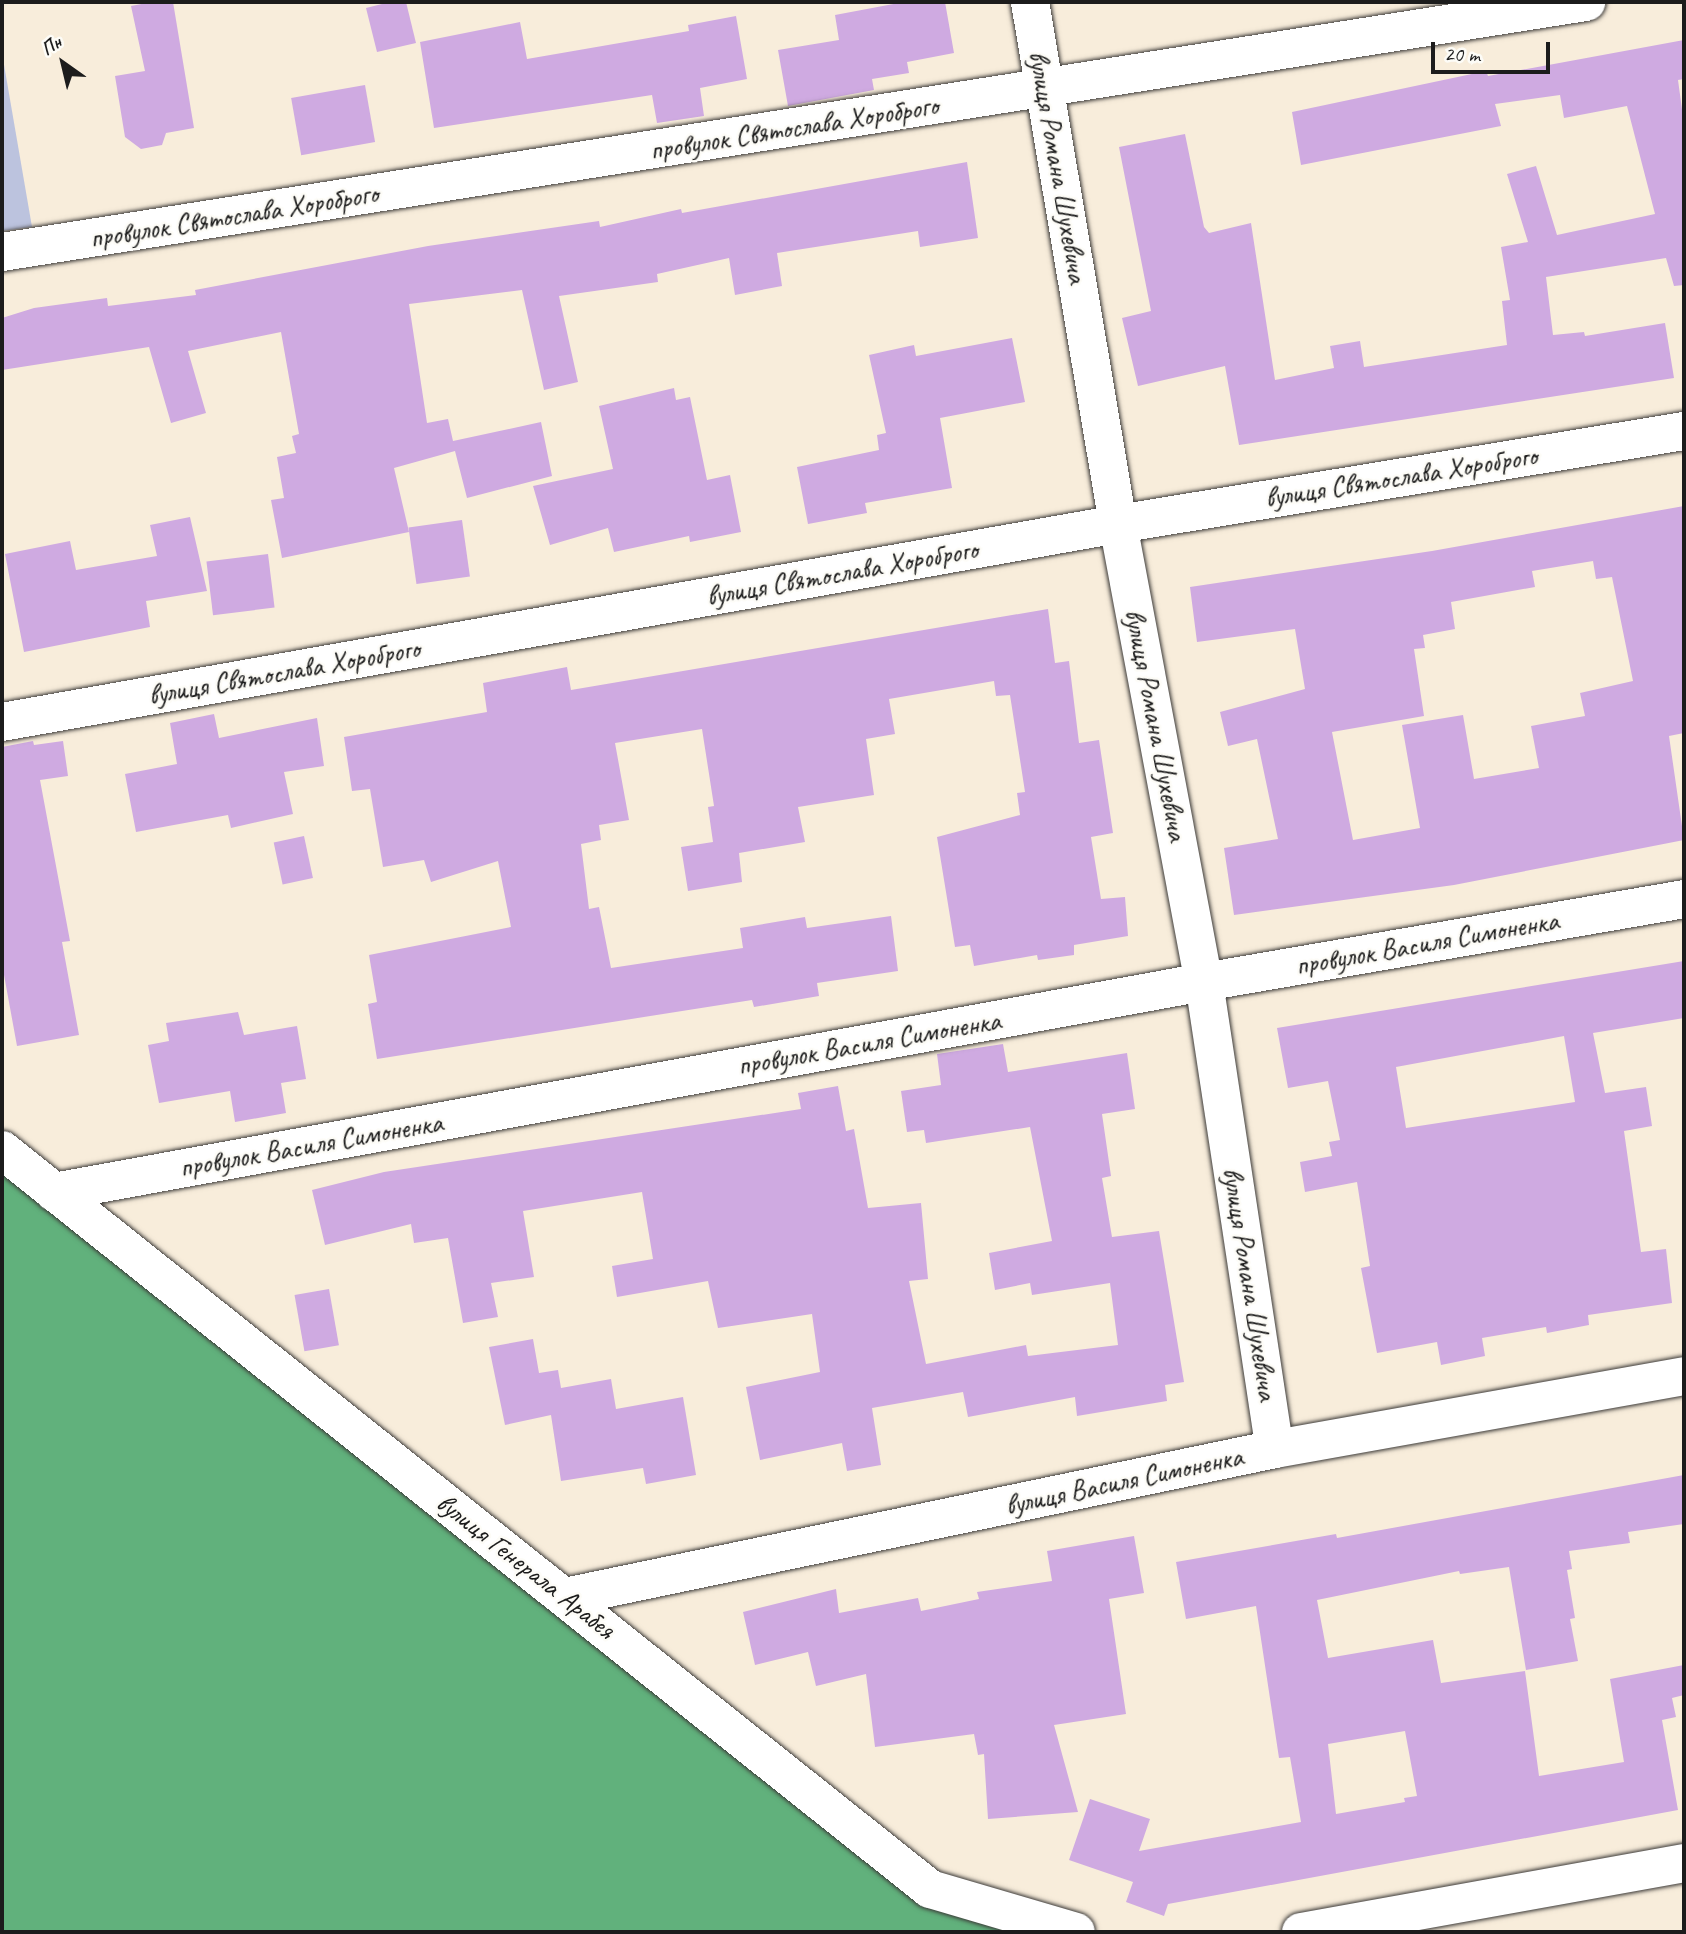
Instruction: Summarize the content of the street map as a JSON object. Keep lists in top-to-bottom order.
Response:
{
  "streets": {
    "street": [
      "провулок Святослава Хороброго",
      "вулиця Романа Шухевича",
      "вулиця Святослава Хороброго",
      "провулок Василя Симоненка",
      "вулиця Василя Симоненка",
      "вулиця Генерала Арабея"
    ]
  },
  "crossings": [
    ["провулок Святослава Хороброго", "вулиця Романа Шухевича"],
    ["вулиця Романа Шухевича", "вулиця Святослава Хороброго"],
    ["вулиця Романа Шухевича", "провулок Василя Симоненка"],
    ["вулиця Романа Шухевича", "вулиця Василя Симоненка"],
    ["провулок Василя Симоненка", "вулиця Генерала Арабея"],
    ["вулиця Василя Симоненка", "вулиця Генерала Арабея"]
  ],
  "scale_bar": "20 m",
  "north": "top left"
}
